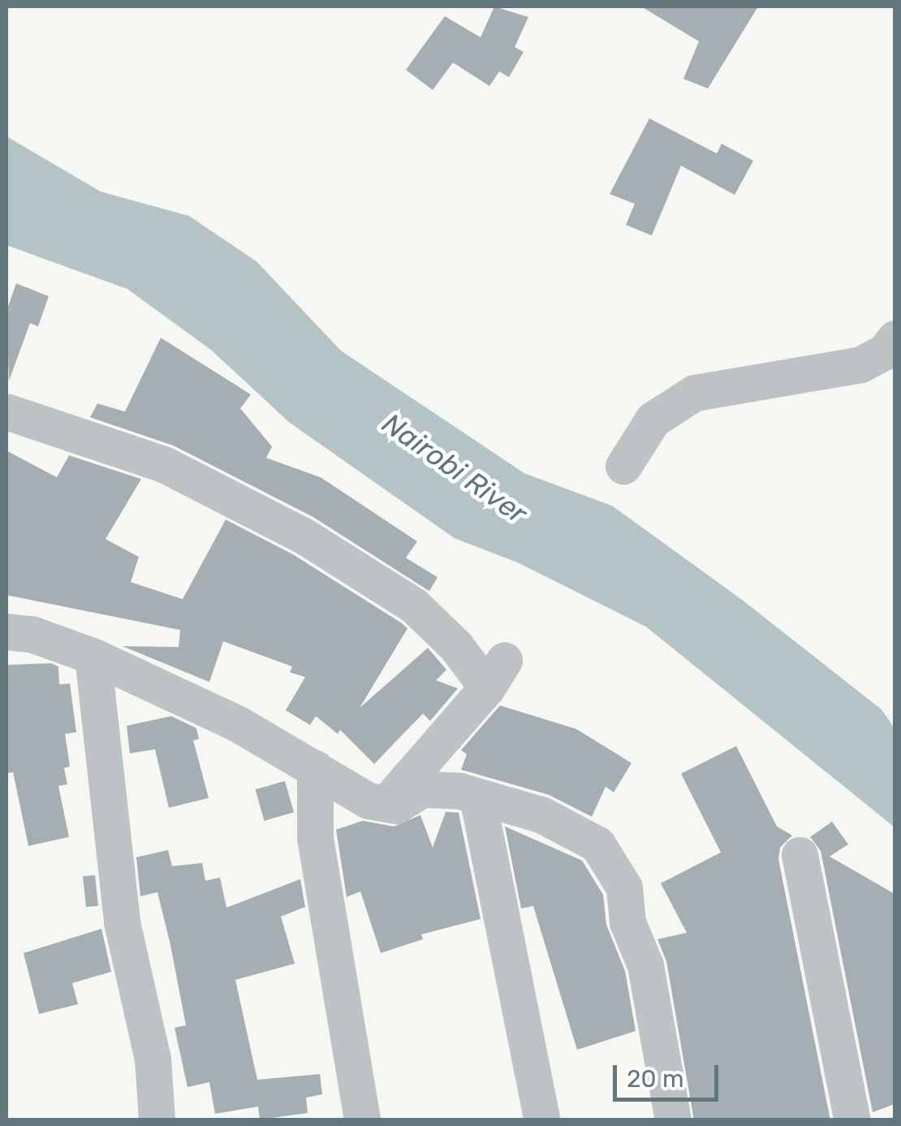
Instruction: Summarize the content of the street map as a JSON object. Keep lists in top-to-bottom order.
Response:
{
  "water": ["Nairobi River"],
  "scale_bar": "20 m"
}
